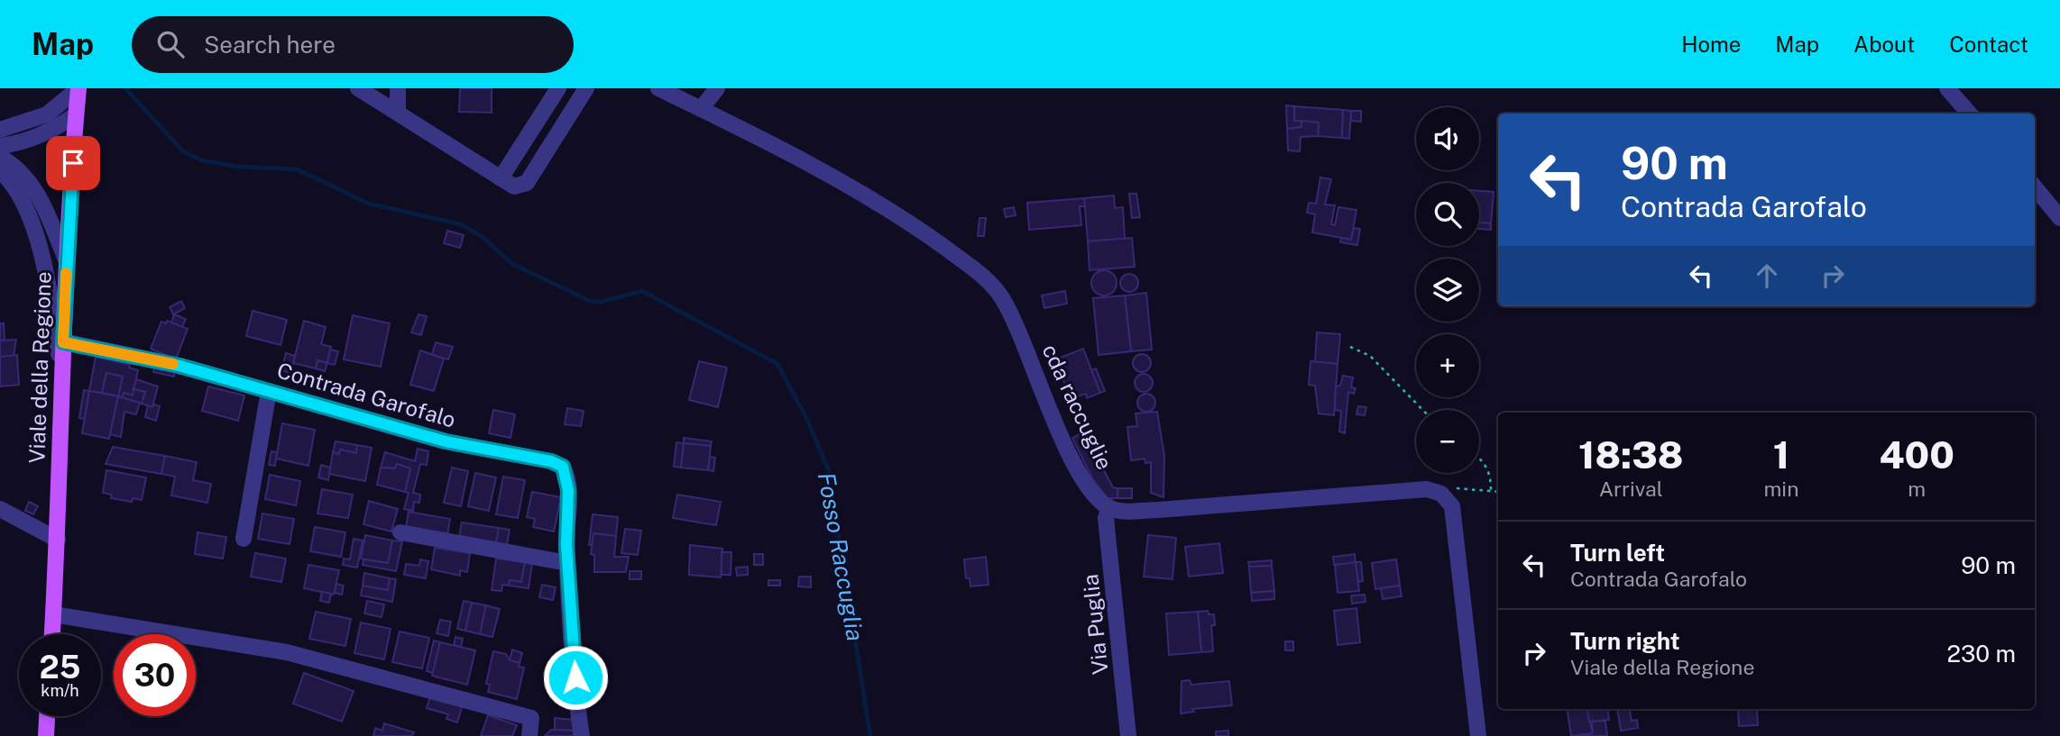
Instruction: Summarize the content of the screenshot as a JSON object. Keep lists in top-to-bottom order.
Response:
{
  "streets": {
    "main road": ["Viale della Regione"],
    "street": ["Contrada Garofalo", "cda raccuglie", "Via Puglia"]
  },
  "crossings": [
    ["Viale della Regione", "Contrada Garofalo"],
    ["cda raccuglie", "Via Puglia"]
  ],
  "water": ["Fosso Raccuglia"],
  "page": {
    "header": "Map",
    "search": "Search here",
    "nav": [
      "Home",
      "Map",
      "About",
      "Contact"
    ],
    "map_buttons": ["+", "−"],
    "turn": ["90 m", "Contrada Garofalo"],
    "eta": [
      "18:38",
      "Arrival",
      "1",
      "min",
      "400",
      "m"
    ],
    "list": [
      {
        "name": "Turn left",
        "note": "Contrada Garofalo",
        "value": "90 m"
      },
      {
        "name": "Turn right",
        "note": "Viale della Regione",
        "value": "230 m"
      }
    ],
    "speed": "25 km/h",
    "limit": "30"
  }
}
